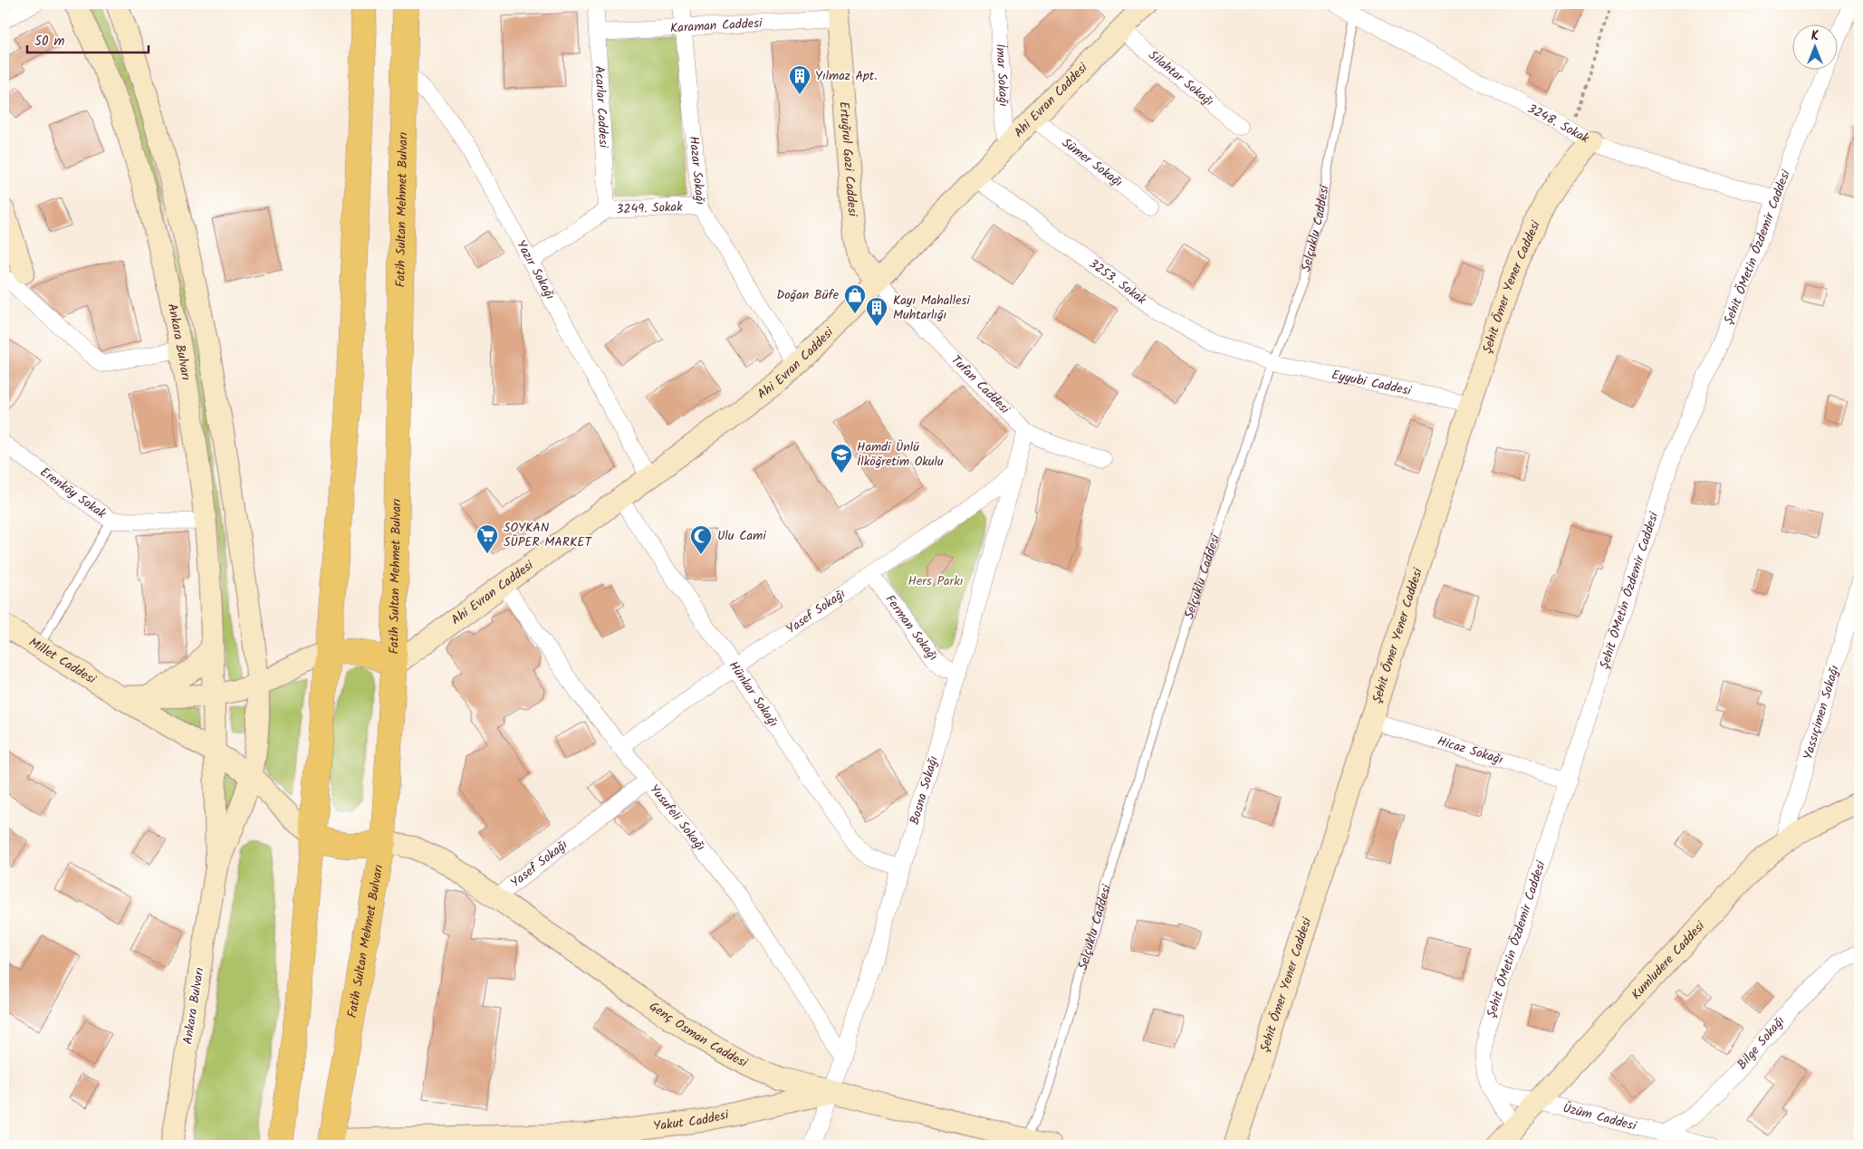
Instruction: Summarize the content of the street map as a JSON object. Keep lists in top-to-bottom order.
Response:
{
  "streets": {
    "highway": ["Fatih Sultan Mehmet Bulvarı"],
    "street": [
      "Karaman Caddesi",
      "İmar Sokağı",
      "Silahtar Sokağı",
      "Ahi Evran Caddesi",
      "Acarlar Caddesi",
      "3248. Sokak",
      "Ertuğrul Gazi Caddesi",
      "Sümer Sokağı",
      "Hazar Sokağı",
      "3249. Sokak",
      "Şehit ÖMetin Özdemir Caddesi",
      "Yazır Sokağı",
      "3253. Sokak",
      "Şehit Ömer Yener Caddesi",
      "Ankara Bulvarı",
      "Eyyubi Caddesi",
      "Tufan Caddesi",
      "Erenköy Sokak",
      "Yasef Sokağı",
      "Ferman Sokağı",
      "Millet Caddesi",
      "Hünkar Sokağı",
      "Yassıçimen Sokağı",
      "Hicaz Sokağı",
      "Bosna Sokağı",
      "Yusufeli Sokağı",
      "Kumludere Caddesi",
      "Genç Osman Caddesi",
      "Bilge Sokağı",
      "Üzüm Caddesi",
      "Yakut Caddesi"
    ],
    "lane": ["Selçuklu Caddesi"]
  },
  "crossings": [
    ["Karaman Caddesi", "Acarlar Caddesi"],
    ["Karaman Caddesi", "Ertuğrul Gazi Caddesi"],
    ["Karaman Caddesi", "Hazar Sokağı"],
    ["İmar Sokağı", "Ahi Evran Caddesi"],
    ["Silahtar Sokağı", "Ahi Evran Caddesi"],
    ["Ahi Evran Caddesi", "Ertuğrul Gazi Caddesi"],
    ["Ahi Evran Caddesi", "Sümer Sokağı"],
    ["Ahi Evran Caddesi", "Hazar Sokağı"],
    ["Ahi Evran Caddesi", "Fatih Sultan Mehmet Bulvarı"],
    ["Ahi Evran Caddesi", "Yazır Sokağı"],
    ["Ahi Evran Caddesi", "3253. Sokak"],
    ["Ahi Evran Caddesi", "Tufan Caddesi"],
    ["Ahi Evran Caddesi", "Hünkar Sokağı"],
    ["Ahi Evran Caddesi", "Yusufeli Sokağı"],
    ["Acarlar Caddesi", "3249. Sokak"],
    ["3248. Sokak", "Selçuklu Caddesi"],
    ["3248. Sokak", "Şehit ÖMetin Özdemir Caddesi"],
    ["3248. Sokak", "Şehit Ömer Yener Caddesi"],
    ["Ertuğrul Gazi Caddesi", "Tufan Caddesi"],
    ["Hazar Sokağı", "3249. Sokak"],
    ["3249. Sokak", "Yazır Sokağı"],
    ["Fatih Sultan Mehmet Bulvarı", "Yazır Sokağı"],
    ["Fatih Sultan Mehmet Bulvarı", "Genç Osman Caddesi"],
    ["Fatih Sultan Mehmet Bulvarı", "Yakut Caddesi"],
    ["Selçuklu Caddesi", "3253. Sokak"],
    ["Selçuklu Caddesi", "Eyyubi Caddesi"],
    ["Selçuklu Caddesi", "Genç Osman Caddesi"],
    ["Şehit ÖMetin Özdemir Caddesi", "Hicaz Sokağı"],
    ["Şehit ÖMetin Özdemir Caddesi", "Kumludere Caddesi"],
    ["Şehit ÖMetin Özdemir Caddesi", "Üzüm Caddesi"],
    ["3253. Sokak", "Eyyubi Caddesi"],
    ["Şehit Ömer Yener Caddesi", "Eyyubi Caddesi"],
    ["Şehit Ömer Yener Caddesi", "Hicaz Sokağı"],
    ["Ankara Bulvarı", "Erenköy Sokak"],
    ["Ankara Bulvarı", "Millet Caddesi"],
    ["Tufan Caddesi", "Bosna Sokağı"],
    ["Yasef Sokağı", "Ferman Sokağı"],
    ["Yasef Sokağı", "Hünkar Sokağı"],
    ["Yasef Sokağı", "Bosna Sokağı"],
    ["Yasef Sokağı", "Yusufeli Sokağı"],
    ["Yasef Sokağı", "Genç Osman Caddesi"],
    ["Ferman Sokağı", "Bosna Sokağı"],
    ["Hünkar Sokağı", "Bosna Sokağı"],
    ["Yassıçimen Sokağı", "Kumludere Caddesi"],
    ["Bosna Sokağı", "Yusufeli Sokağı"],
    ["Bosna Sokağı", "Genç Osman Caddesi"],
    ["Bosna Sokağı", "Yakut Caddesi"],
    ["Kumludere Caddesi", "Üzüm Caddesi"],
    ["Genç Osman Caddesi", "Yakut Caddesi"],
    ["Bilge Sokağı", "Üzüm Caddesi"]
  ],
  "parks": ["Hers Parkı"],
  "places": {
    "building": ["Yılmaz Apt.", "Kayı Mahallesi Muhtarlığı"],
    "shop": ["Doğan Büfe"],
    "school or university": ["Hamdi Ünlü İlköğretim Okulu"],
    "supermarket": ["SOYKAN SÜPER MARKET"],
    "mosque": ["Ulu Cami"]
  },
  "scale_bar": "50 m",
  "north": "top"
}
